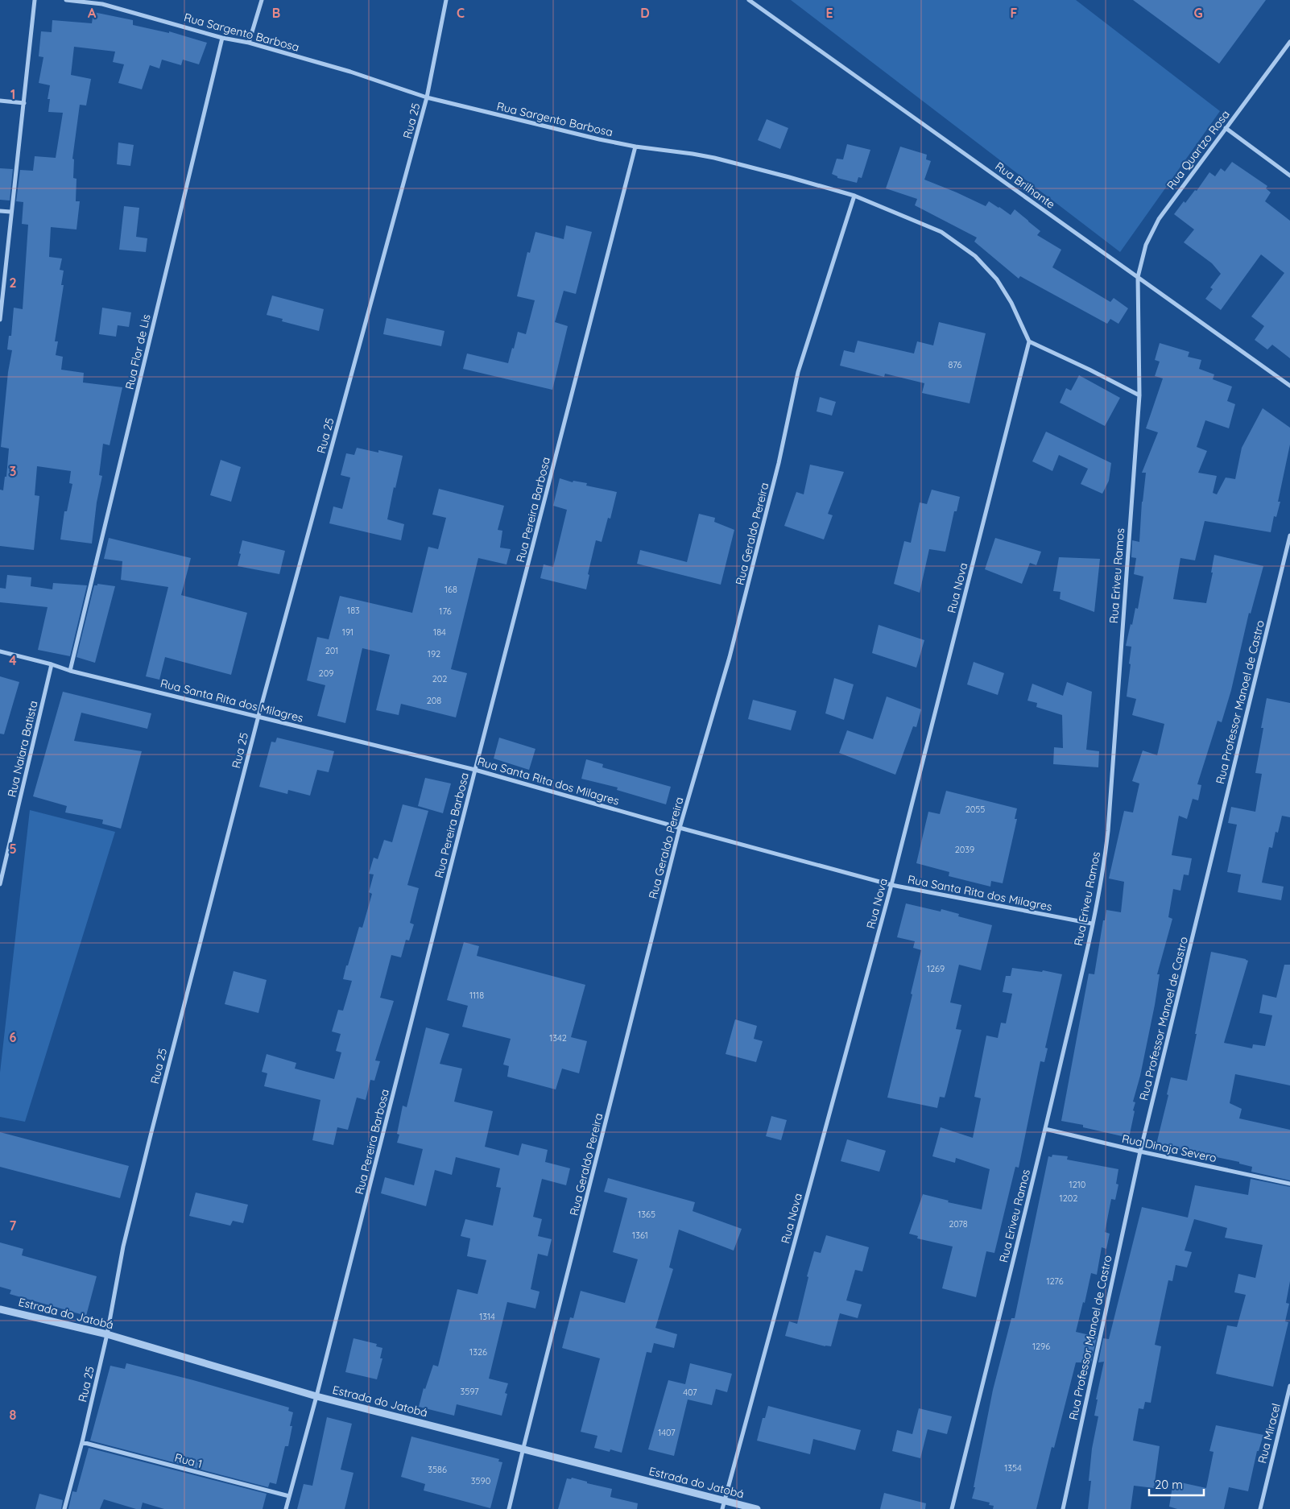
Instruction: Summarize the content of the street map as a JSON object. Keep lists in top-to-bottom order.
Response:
{
  "streets": {
    "street": [
      "Rua Sargento Barbosa",
      "Rua 25",
      "Rua Quartzo Rosa",
      "Rua Brilhante",
      "Rua Flor de Lis",
      "Rua Pereira Barbosa",
      "Rua Geraldo Pereira",
      "Rua Eriveu Ramos",
      "Rua Nova",
      "Rua Santa Rita dos Milagres",
      "Rua Professor Manoel de Castro",
      "Rua Naiara Batista",
      "Rua Dinaja Severo",
      "Estrada do Jatobá",
      "Rua Miracel",
      "Rua 1"
    ]
  },
  "crossings": [
    ["Rua Sargento Barbosa", "Rua 25"],
    ["Rua Sargento Barbosa", "Rua Flor de Lis"],
    ["Rua Sargento Barbosa", "Rua Pereira Barbosa"],
    ["Rua Sargento Barbosa", "Rua Geraldo Pereira"],
    ["Rua Sargento Barbosa", "Rua Nova"],
    ["Rua 25", "Rua Santa Rita dos Milagres"],
    ["Rua 25", "Estrada do Jatobá"],
    ["Rua 25", "Rua 1"],
    ["Rua Quartzo Rosa", "Rua Brilhante"],
    ["Rua Quartzo Rosa", "Rua Eriveu Ramos"],
    ["Rua Brilhante", "Rua Eriveu Ramos"],
    ["Rua Flor de Lis", "Rua Santa Rita dos Milagres"],
    ["Rua Pereira Barbosa", "Rua Santa Rita dos Milagres"],
    ["Rua Pereira Barbosa", "Estrada do Jatobá"],
    ["Rua Pereira Barbosa", "Rua 1"],
    ["Rua Geraldo Pereira", "Rua Santa Rita dos Milagres"],
    ["Rua Geraldo Pereira", "Estrada do Jatobá"],
    ["Rua Eriveu Ramos", "Rua Santa Rita dos Milagres"],
    ["Rua Eriveu Ramos", "Rua Dinaja Severo"],
    ["Rua Nova", "Rua Santa Rita dos Milagres"],
    ["Rua Nova", "Estrada do Jatobá"],
    ["Rua Santa Rita dos Milagres", "Rua Naiara Batista"],
    ["Rua Professor Manoel de Castro", "Rua Dinaja Severo"]
  ],
  "house_numbers": [
    "876",
    "168",
    "183",
    "176",
    "191",
    "184",
    "201",
    "192",
    "209",
    "202",
    "208",
    "2055",
    "2039",
    "1269",
    "1118",
    "1342",
    "1210",
    "1202",
    "1365",
    "2078",
    "1361",
    "1276",
    "1314",
    "1296",
    "1326",
    "3597",
    "407",
    "1407",
    "1354",
    "3586",
    "3590"
  ],
  "scale_bar": "20 m",
  "grid": {
    "columns": [
      "A",
      "B",
      "C",
      "D",
      "E",
      "F",
      "G"
    ],
    "rows": [
      "1",
      "2",
      "3",
      "4",
      "5",
      "6",
      "7",
      "8"
    ]
  }
}
